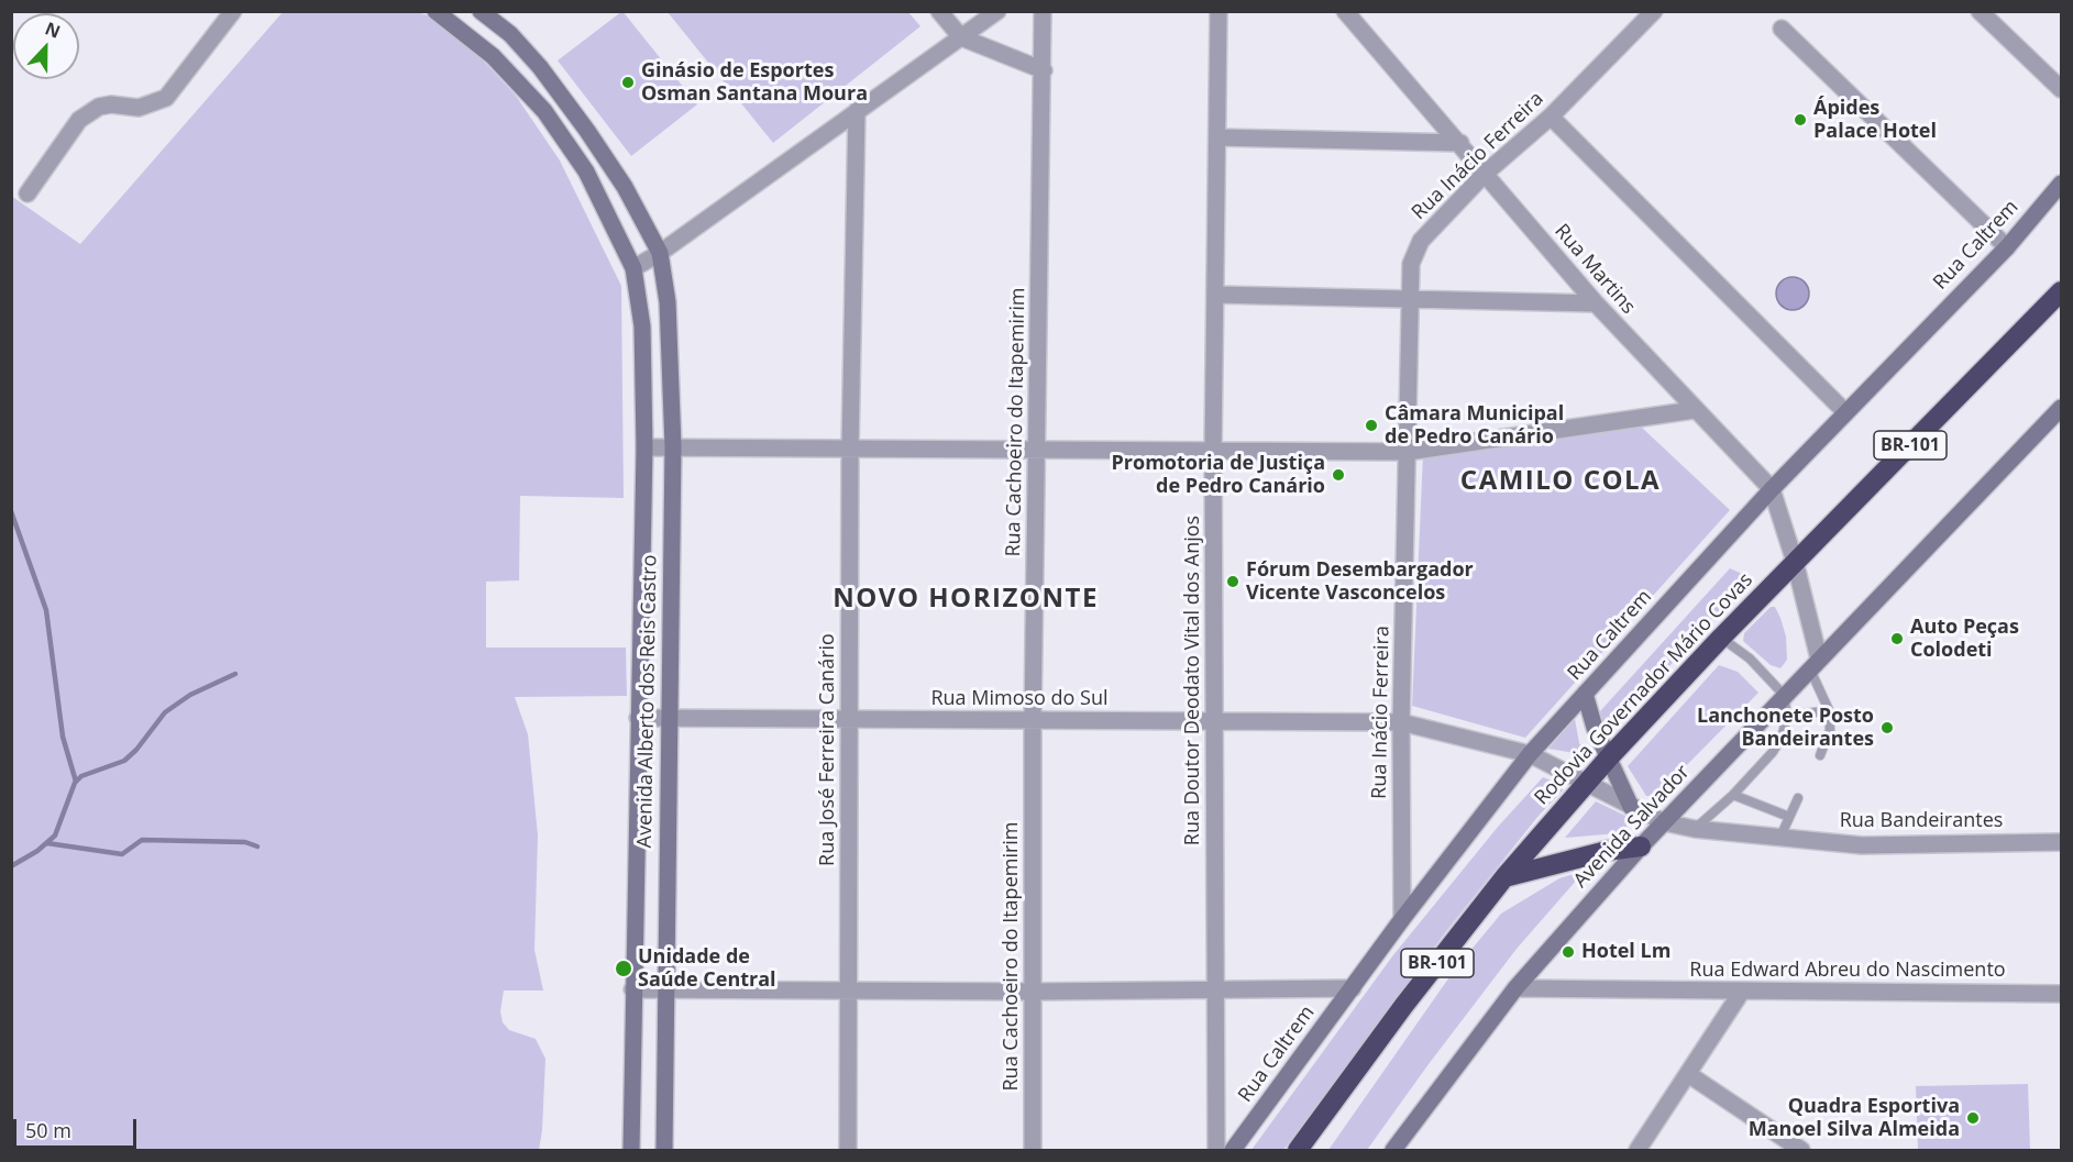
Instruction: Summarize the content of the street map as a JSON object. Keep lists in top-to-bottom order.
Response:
{
  "streets": {
    "highway": ["BR-101", "Rodovia Governador Mário Covas"],
    "main road": ["Rua Caltrem", "Avenida Alberto dos Reis Castro", "Avenida Salvador"],
    "street": [
      "Rua Inácio Ferreira",
      "Rua Martins",
      "Rua Cachoeiro do Itapemirim",
      "Rua Doutor Deodato Vital dos Anjos",
      "Rua Mimoso do Sul",
      "Rua José Ferreira Canário",
      "Rua Bandeirantes",
      "Rua Edward Abreu do Nascimento"
    ]
  },
  "crossings": [
    ["Rua Inácio Ferreira", "Rua Caltrem"],
    ["Rua Inácio Ferreira", "Rua Martins"],
    ["Rua Inácio Ferreira", "Rua Mimoso do Sul"],
    ["Rua Caltrem", "Rua Martins"],
    ["Rua Caltrem", "Rua Mimoso do Sul"],
    ["Rua Caltrem", "Rua Bandeirantes"],
    ["Rua Martins", "Rodovia Governador Mário Covas"],
    ["Rua Martins", "Avenida Salvador"],
    ["Rua Cachoeiro do Itapemirim", "Rua Mimoso do Sul"],
    ["Rua Doutor Deodato Vital dos Anjos", "Rua Mimoso do Sul"],
    ["Rodovia Governador Mário Covas", "Rua Bandeirantes"],
    ["Rua Mimoso do Sul", "Avenida Alberto dos Reis Castro"],
    ["Rua Mimoso do Sul", "Rua José Ferreira Canário"],
    ["Rua Mimoso do Sul", "Rua Bandeirantes"],
    ["Rua Bandeirantes", "Avenida Salvador"],
    ["Avenida Salvador", "Rua Edward Abreu do Nascimento"]
  ],
  "districts": ["CAMILO COLA", "NOVO HORIZONTE"],
  "places": [
    "Ginásio de Esportes Osman Santana Moura",
    "Ápides Palace Hotel",
    "Câmara Municipal de Pedro Canário",
    "Promotoria de Justiça de Pedro Canário",
    "Fórum Desembargador Vicente Vasconcelos",
    "Auto Peças Colodeti",
    "Lanchonete Posto Bandeirantes",
    "Hotel Lm",
    "Unidade de Saúde Central",
    "Quadra Esportiva Manoel Silva Almeida"
  ],
  "scale_bar": "50 m",
  "north": "top"
}
